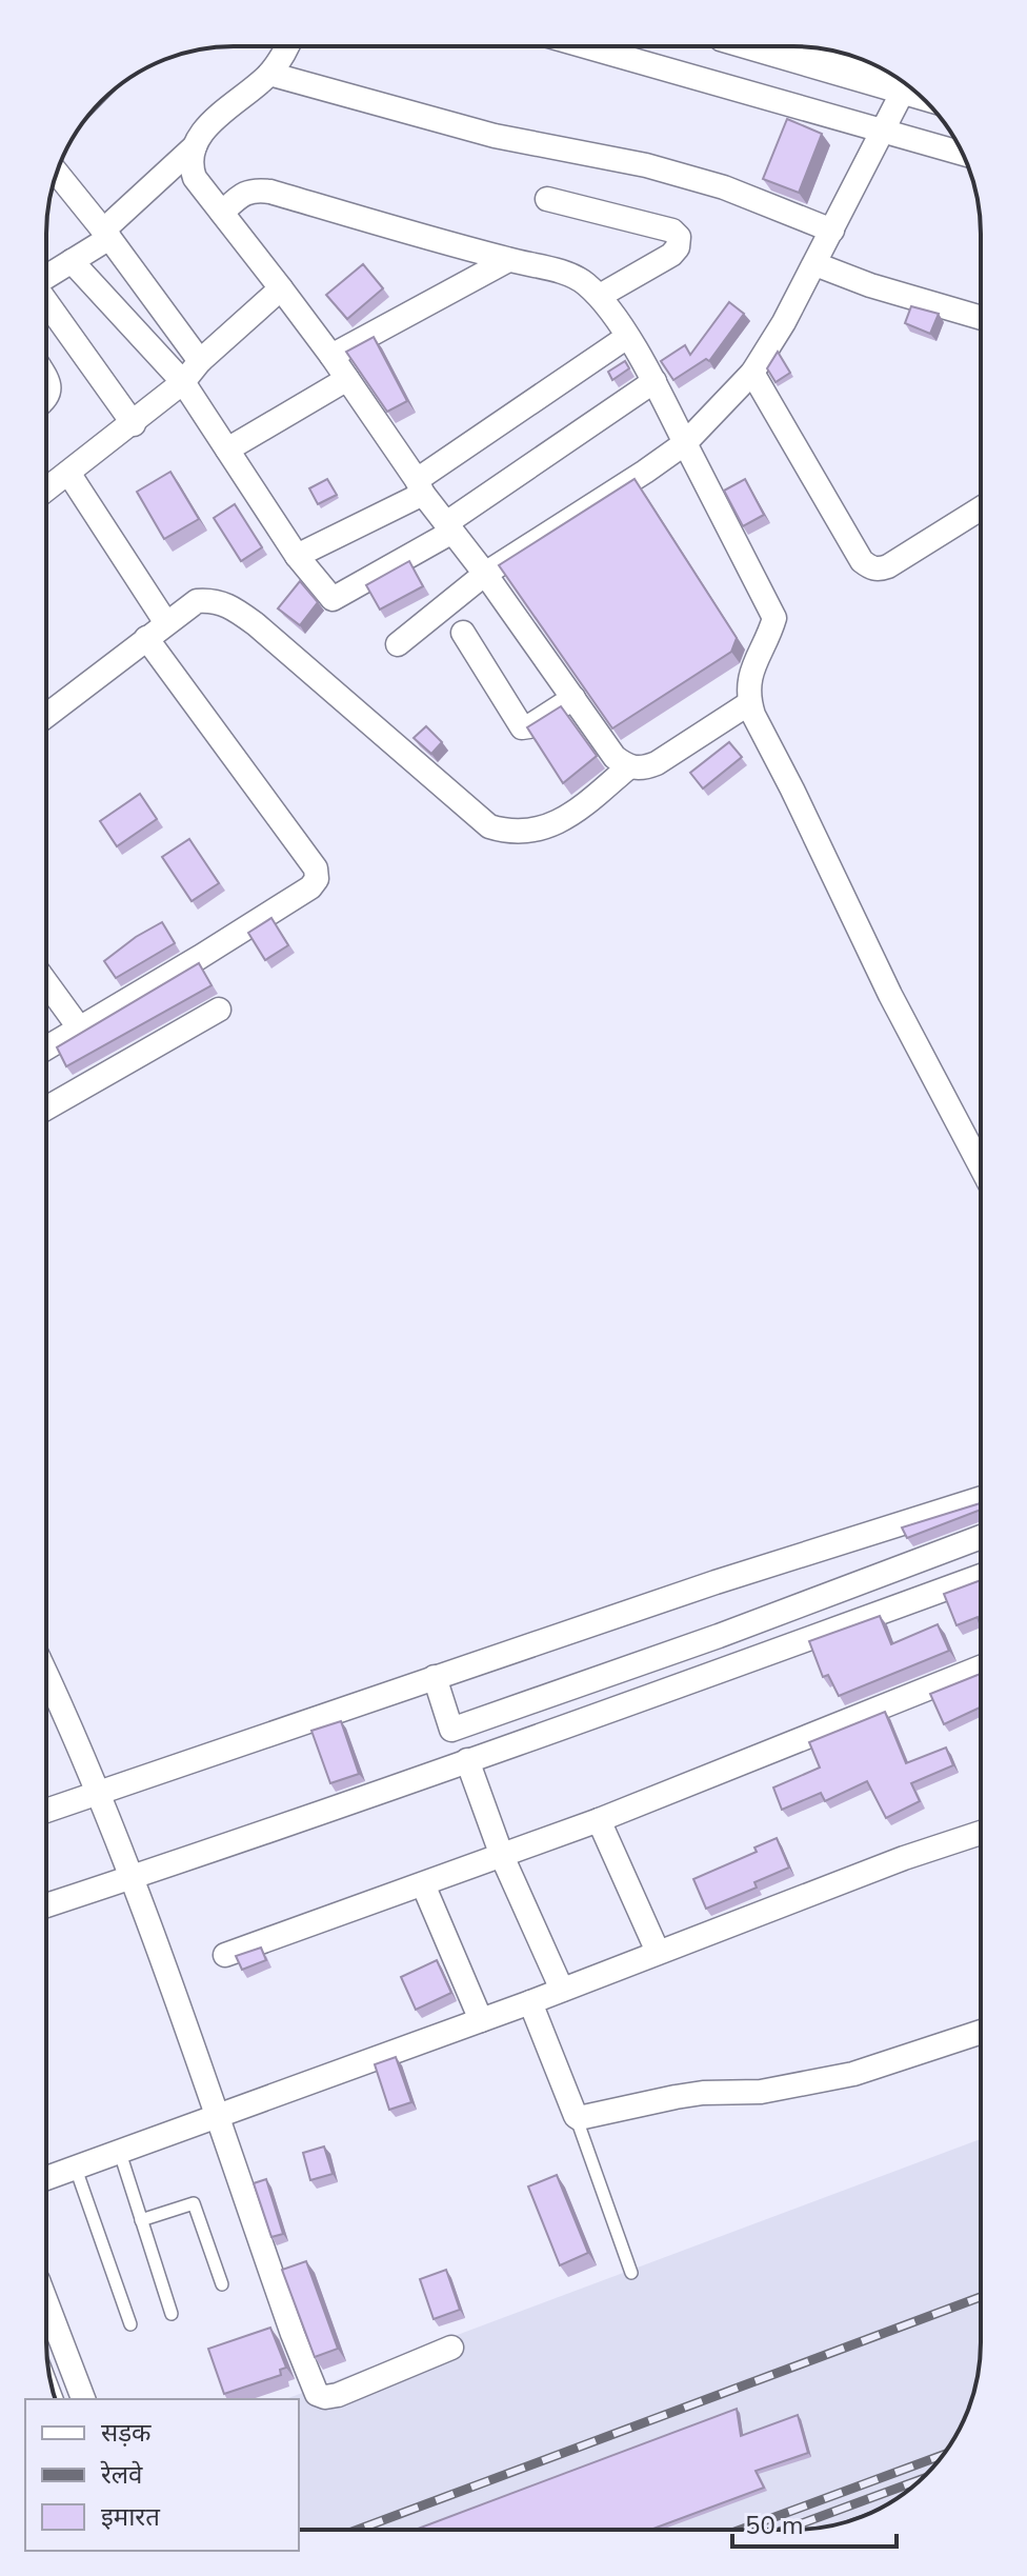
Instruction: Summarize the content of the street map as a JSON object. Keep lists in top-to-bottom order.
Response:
{
  "legend": ["सड़क", "रेलवे", "इमारत"],
  "scale_bar": "50 m"
}
